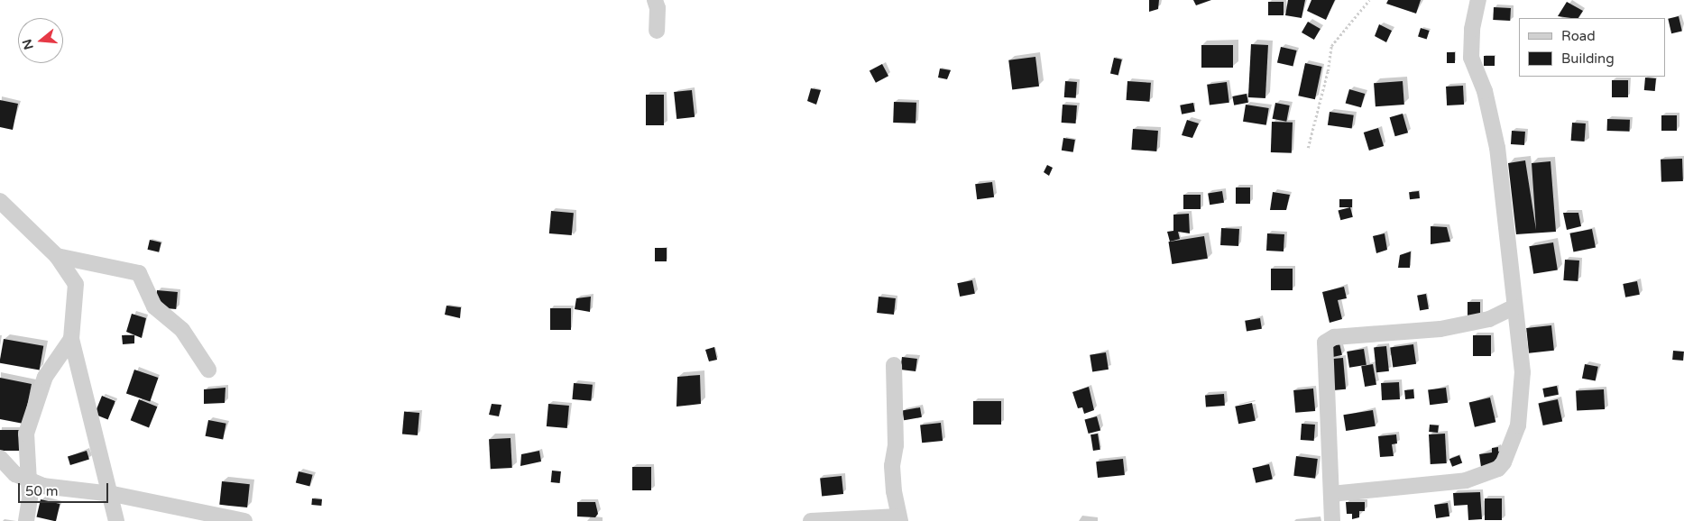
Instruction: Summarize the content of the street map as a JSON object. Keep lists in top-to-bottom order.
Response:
{
  "legend": ["Road", "Building"],
  "scale_bar": "50 m",
  "north": "left"
}
